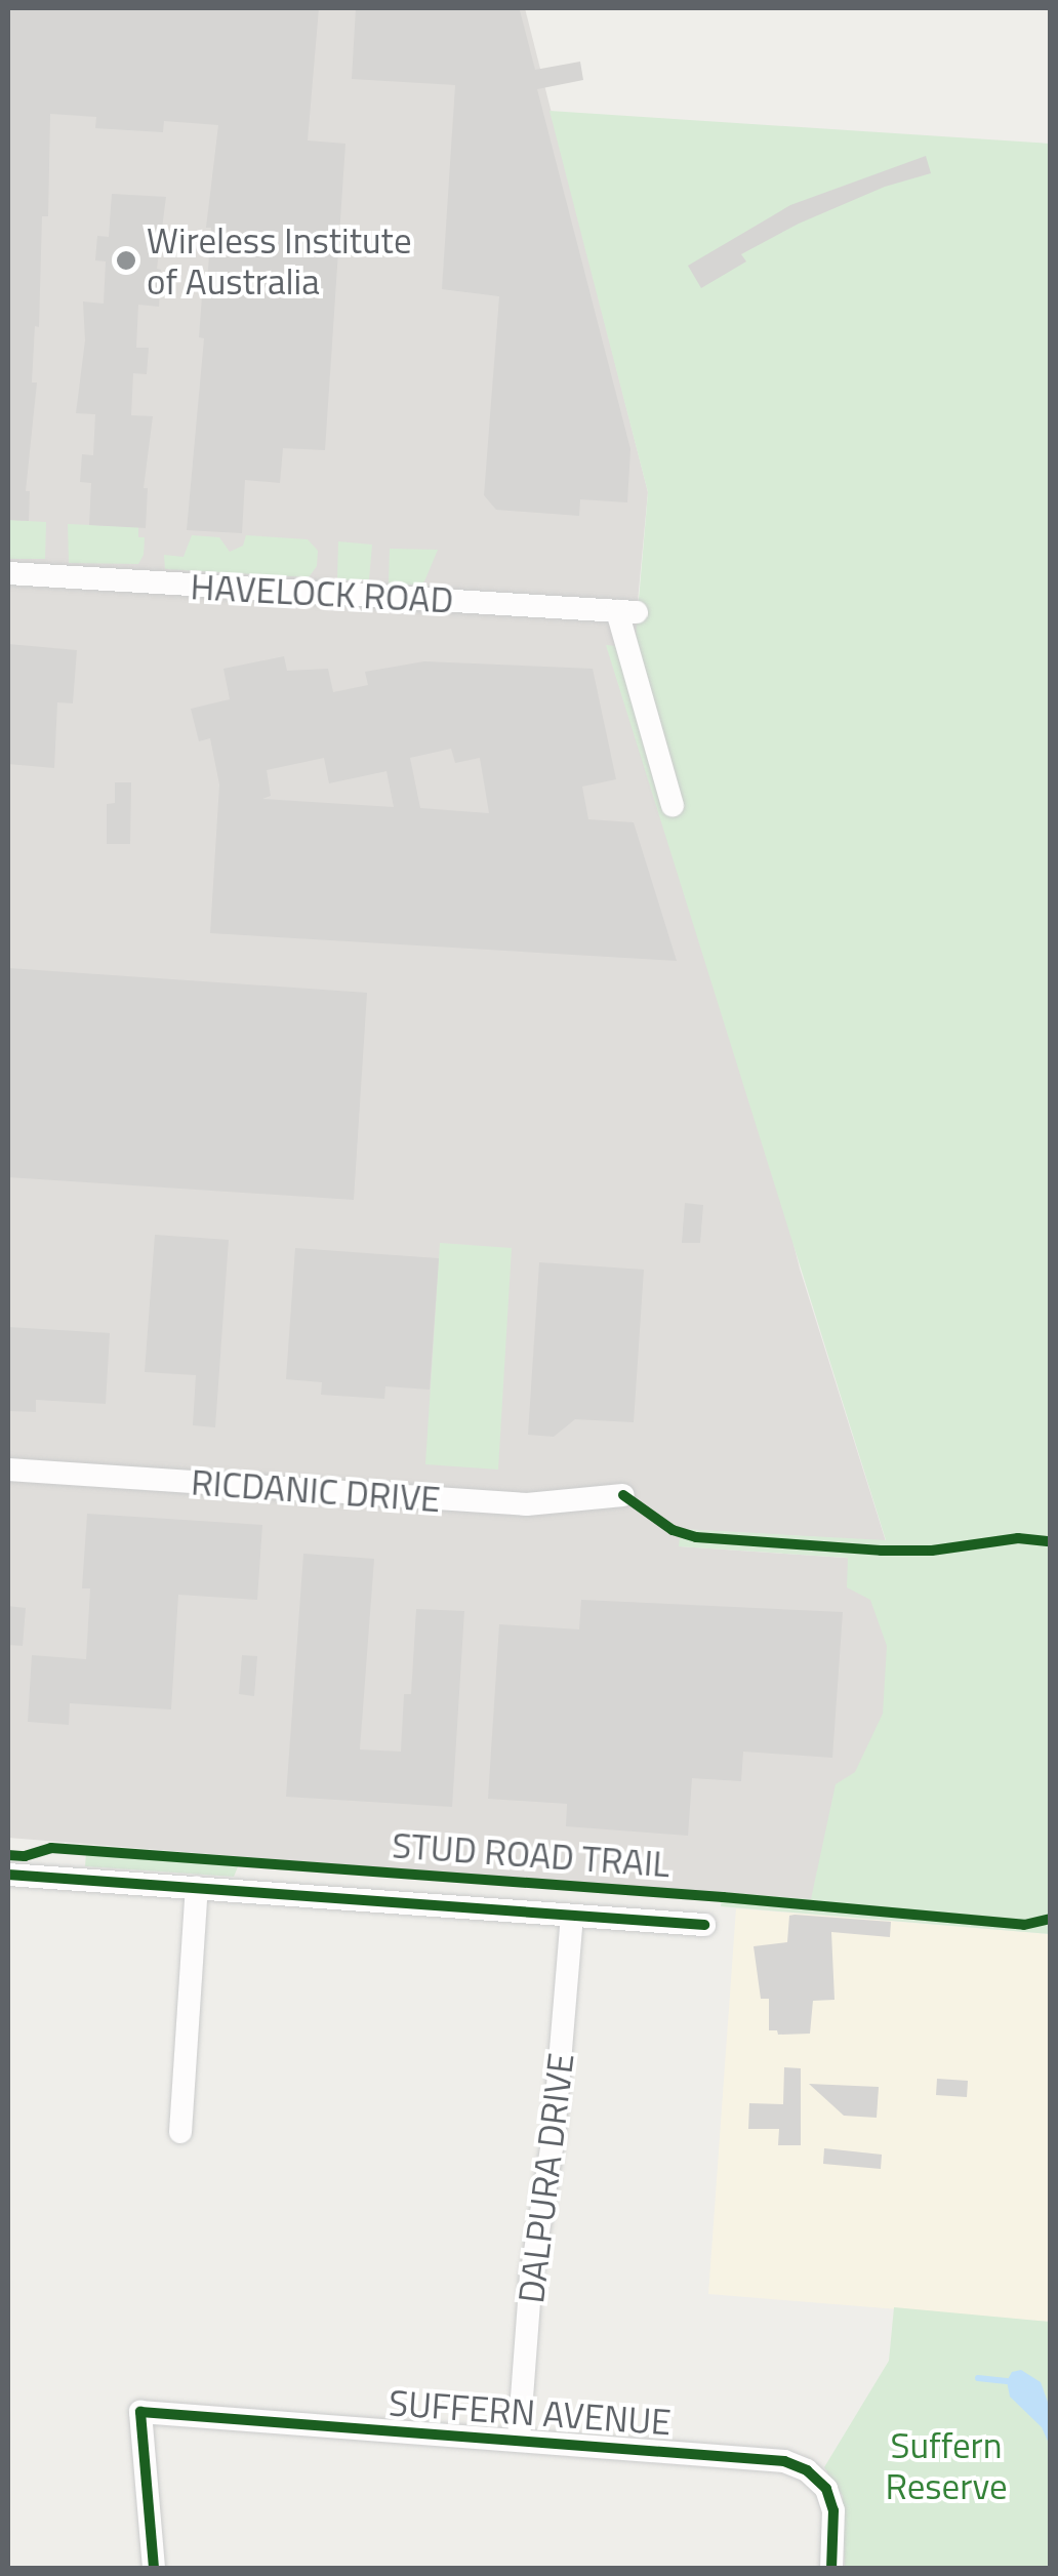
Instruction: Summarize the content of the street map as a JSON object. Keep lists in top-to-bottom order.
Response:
{
  "streets": {
    "street": [
      "HAVELOCK ROAD",
      "RICDANIC DRIVE",
      "DALPURA DRIVE",
      "SUFFERN AVENUE"
    ],
    "cycle path": ["STUD ROAD TRAIL"]
  },
  "crossings": [
    ["DALPURA DRIVE", "SUFFERN AVENUE"]
  ],
  "parks": ["Suffern Reserve"],
  "places": ["Wireless Institute of Australia"]
}
